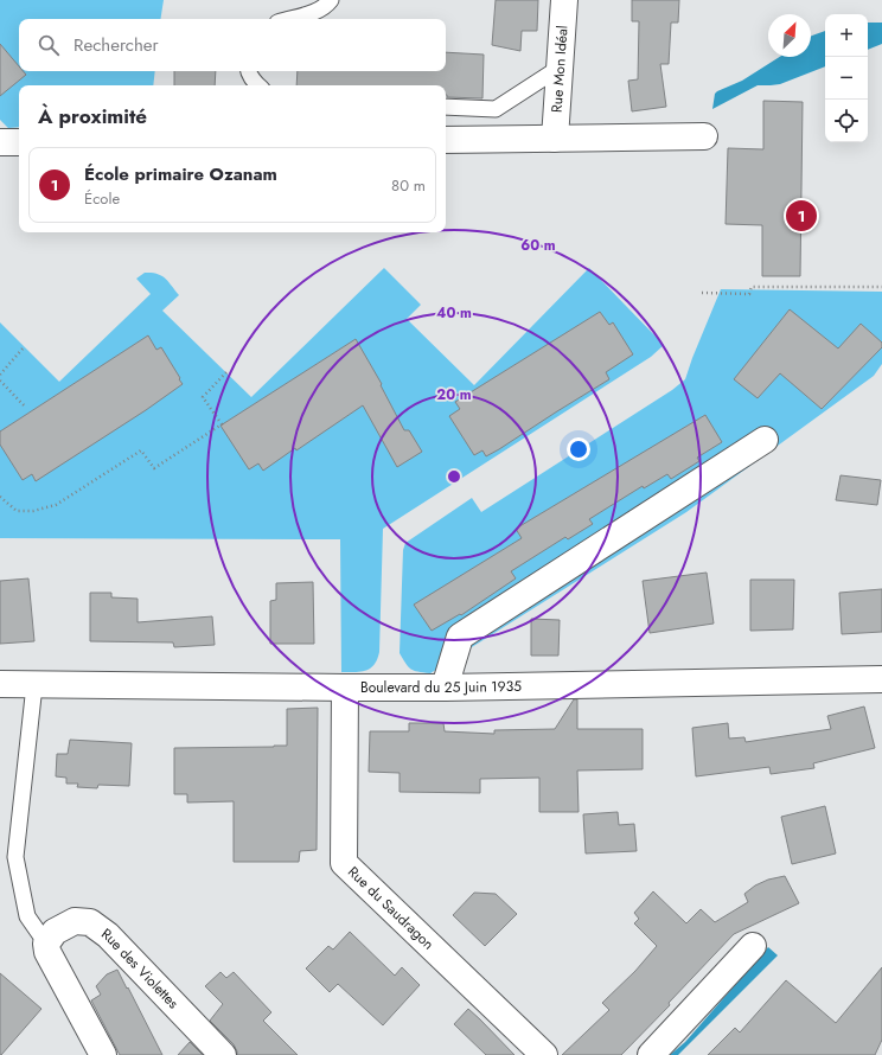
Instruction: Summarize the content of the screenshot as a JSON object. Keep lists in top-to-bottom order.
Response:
{
  "streets": {
    "street": [
      "Rue Mon Idéal",
      "Boulevard du 25 Juin 1935",
      "Rue du Saudragon",
      "Rue des Violettes"
    ]
  },
  "crossings": [
    ["Boulevard du 25 Juin 1935", "Rue du Saudragon"]
  ],
  "north": "top right",
  "page": {
    "map_buttons": ["+", "−"],
    "search": "Rechercher",
    "heading": "À proximité",
    "list": [
      {
        "mark": "1",
        "name": "École primaire Ozanam",
        "note": "École",
        "value": "80 m"
      }
    ],
    "pins": "1"
  },
  "rings": ["60 m", "40 m", "20 m"]
}
